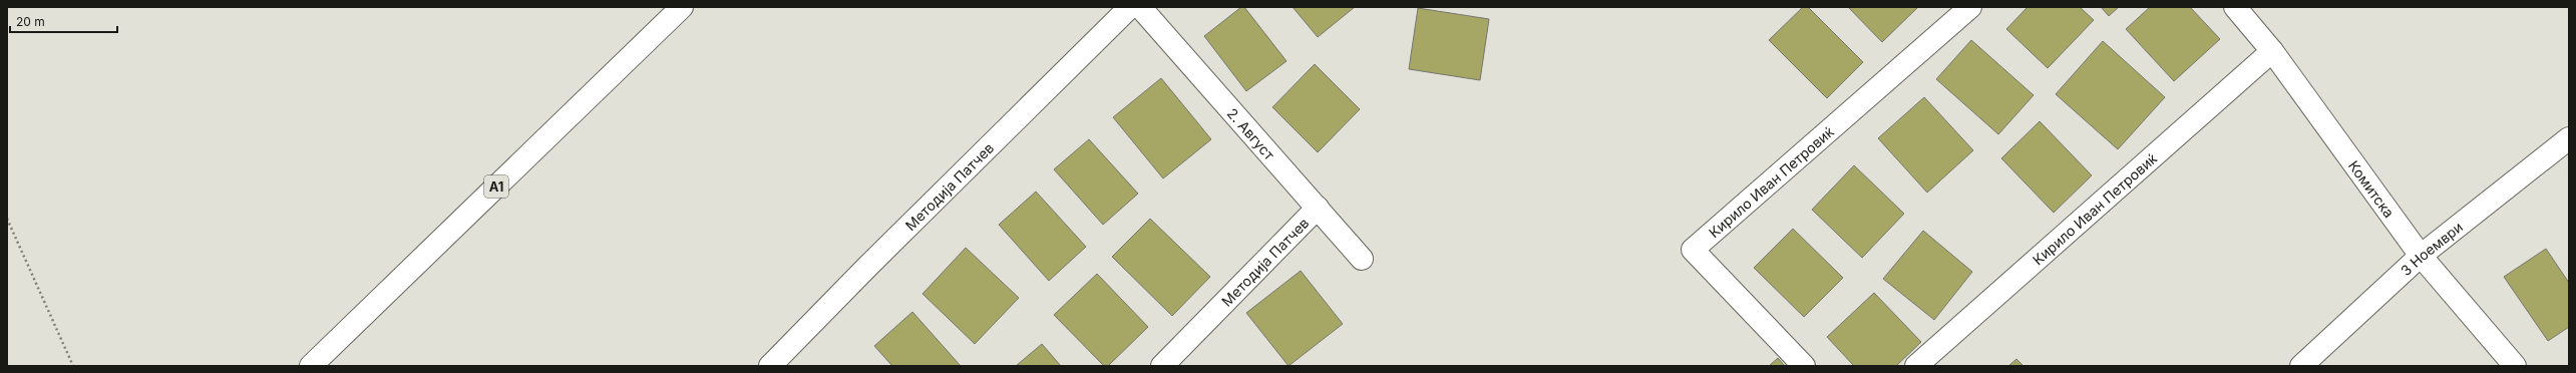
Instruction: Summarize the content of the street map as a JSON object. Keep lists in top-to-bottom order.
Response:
{
  "streets": {
    "street": [
      "2. Август",
      "Кирило Иван Петровиќ",
      "Методиjа Патчев",
      "A1",
      "Комитска",
      "3 Ноември"
    ]
  },
  "crossings": [
    ["2. Август", "Методиjа Патчев"],
    ["Кирило Иван Петровиќ", "Комитска"],
    ["Комитска", "3 Ноември"]
  ],
  "scale_bar": "20 m"
}
